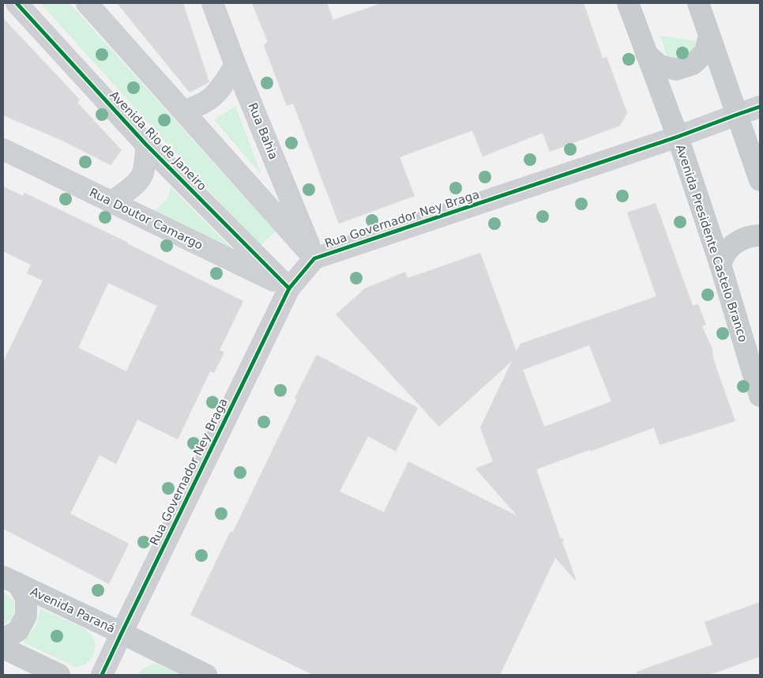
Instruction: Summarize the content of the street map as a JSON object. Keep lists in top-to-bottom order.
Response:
{
  "streets": {
    "main road": ["Avenida Presidente Castelo Branco", "Avenida Paraná"],
    "street": [
      "Rua Bahia",
      "Avenida Rio de Janeiro",
      "Rua Doutor Camargo",
      "Rua Governador Ney Braga"
    ]
  },
  "crossings": [
    ["Rua Bahia", "Rua Governador Ney Braga"],
    ["Avenida Rio de Janeiro", "Rua Doutor Camargo"],
    ["Avenida Rio de Janeiro", "Rua Governador Ney Braga"],
    ["Rua Doutor Camargo", "Rua Governador Ney Braga"],
    ["Rua Governador Ney Braga", "Avenida Presidente Castelo Branco"],
    ["Rua Governador Ney Braga", "Avenida Paraná"]
  ]
}
